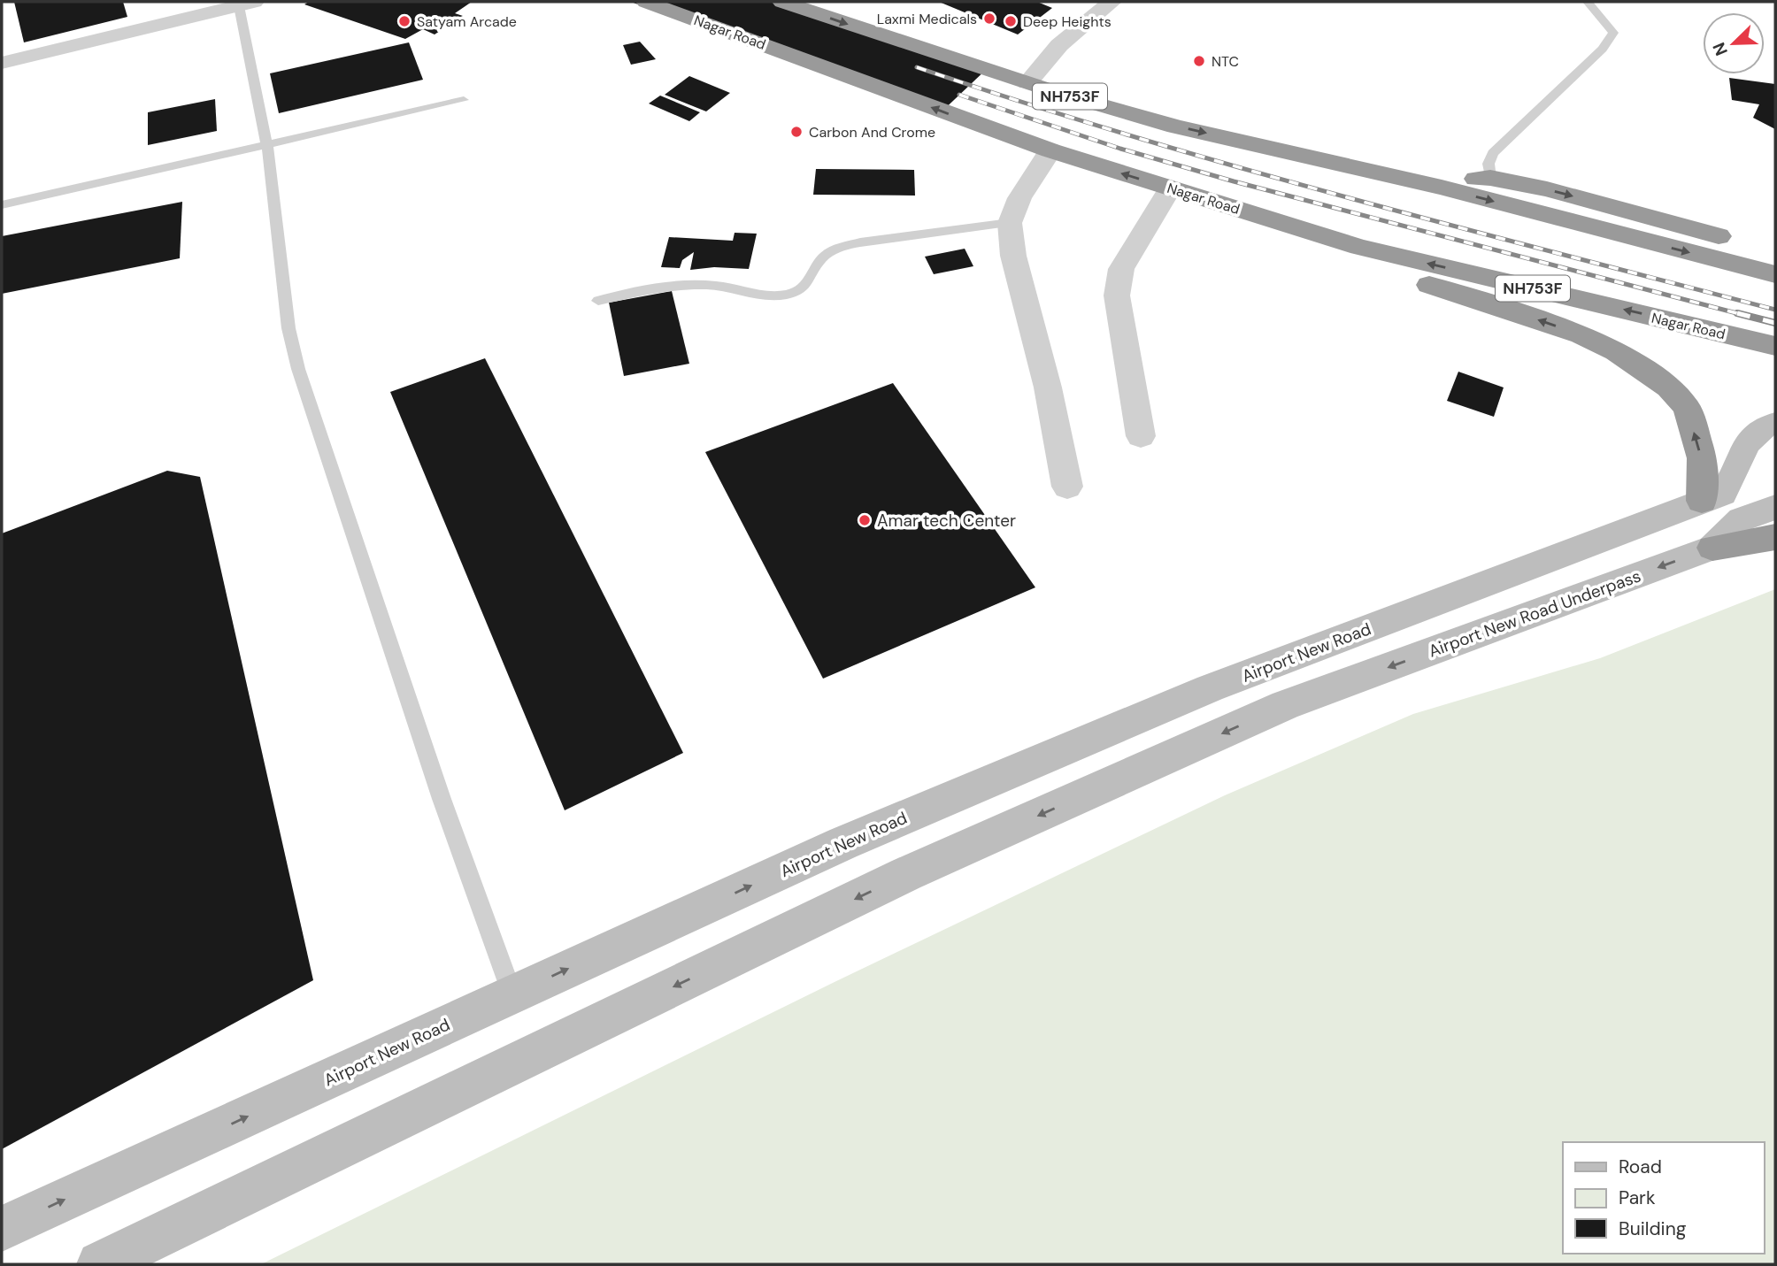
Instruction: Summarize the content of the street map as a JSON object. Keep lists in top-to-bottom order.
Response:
{
  "streets": {
    "highway": ["Nagar Road", "NH753F"],
    "main road": ["Airport New Road Underpass", "Airport New Road"]
  },
  "one_way": ["Airport New Road Underpass", "Airport New Road"],
  "places": [
    "Laxmi Medicals",
    "Satyam Arcade",
    "Deep Heights",
    "NTC",
    "Carbon And Crome",
    "Amar tech Center"
  ],
  "legend": ["Road", "Park", "Building"],
  "north": "bottom left"
}
